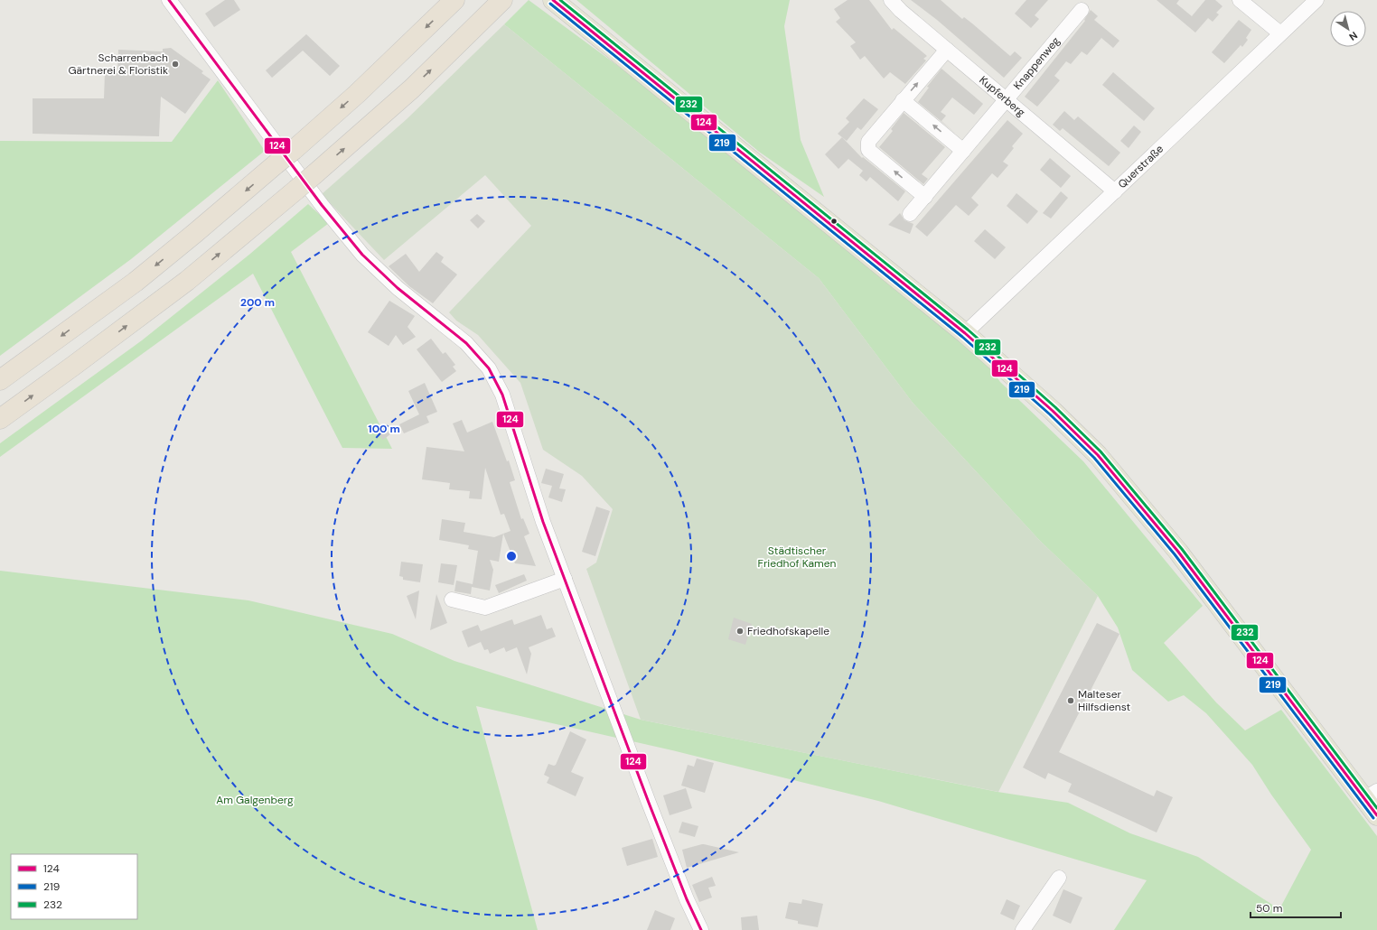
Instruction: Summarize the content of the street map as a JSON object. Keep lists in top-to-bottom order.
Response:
{
  "streets": {
    "street": ["Knappenweg", "Kupferberg", "Querstraße"]
  },
  "crossings": [
    ["Knappenweg", "Kupferberg"],
    ["Kupferberg", "Querstraße"]
  ],
  "parks": ["Städtischer Friedhof Kamen", "Am Galgenberg"],
  "places": ["Scharrenbach Gärtnerei & Floristik", "Friedhofskapelle", "Malteser Hilfsdienst"],
  "lines": ["transit line 124", "transit line 232", "transit line 219"],
  "legend": ["124", "219", "232"],
  "scale_bar": "50 m",
  "north": "bottom right",
  "rings": ["200 m", "100 m"]
}
